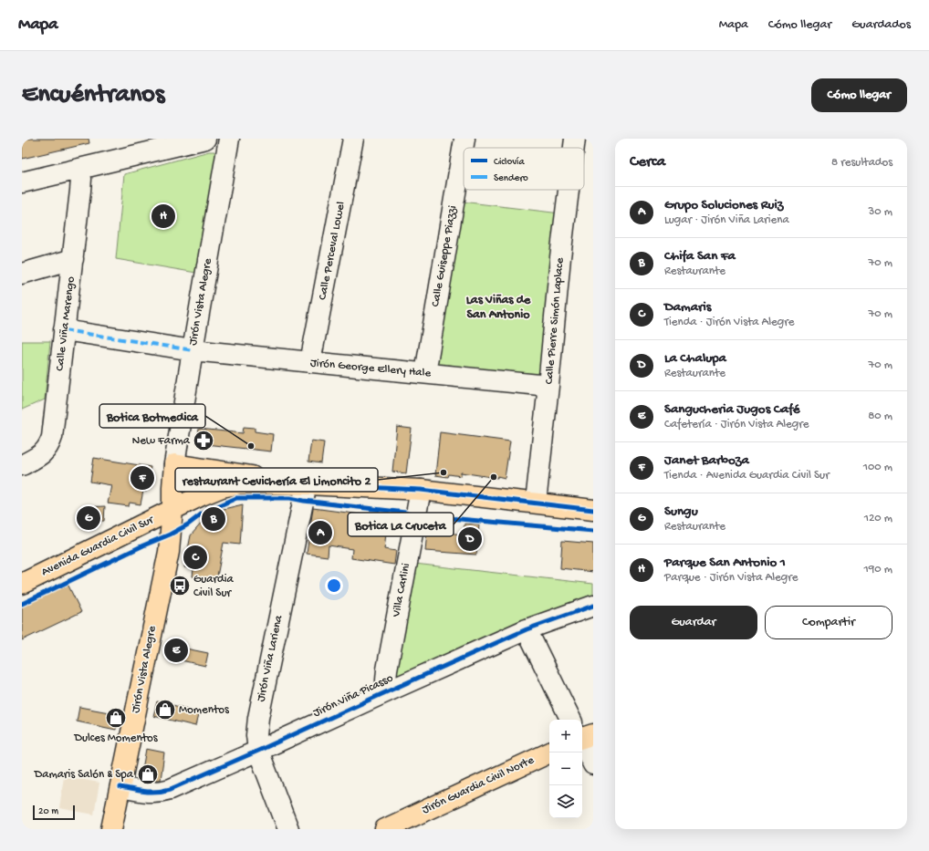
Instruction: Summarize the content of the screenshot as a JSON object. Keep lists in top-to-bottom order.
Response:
{
  "streets": {
    "main road": ["Jirón Vista Alegre", "Avenida Guardia Civil Sur", "Jirón Guardia Civil Norte"],
    "street": [
      "Calle Perceval Lowel",
      "Calle Guiseppe Piazzi",
      "Calle Pierre Simón Laplace",
      "Calle Viña Marengo",
      "Jirón George Ellery Hale",
      "Villa Carlini",
      "Jirón Viña Lariena",
      "Jirón Viña Picasso"
    ]
  },
  "crossings": [
    ["Calle Perceval Lowel", "Jirón George Ellery Hale"],
    ["Calle Guiseppe Piazzi", "Jirón George Ellery Hale"],
    ["Jirón Vista Alegre", "Jirón George Ellery Hale"],
    ["Jirón Vista Alegre", "Avenida Guardia Civil Sur"],
    ["Jirón Vista Alegre", "Jirón Viña Picasso"],
    ["Calle Pierre Simón Laplace", "Jirón George Ellery Hale"],
    ["Calle Pierre Simón Laplace", "Avenida Guardia Civil Sur"],
    ["Calle Viña Marengo", "Jirón George Ellery Hale"],
    ["Avenida Guardia Civil Sur", "Villa Carlini"],
    ["Avenida Guardia Civil Sur", "Jirón Viña Lariena"],
    ["Villa Carlini", "Jirón Viña Picasso"],
    ["Jirón Viña Lariena", "Jirón Viña Picasso"]
  ],
  "districts": ["Las Viñas de San Antonio"],
  "places": {
    "pharmacy": ["New Farma"],
    "other": ["Botica Botmedica", "restaurant Cevichería El Limoncito 2", "Botica La Cruceta"],
    "bus stop": ["Guardia Civil Sur"],
    "shop": ["Momentos", "Dulces Momentos", "Damaris Salón & Spa"]
  },
  "legend": ["Ciclovía", "Sendero"],
  "scale_bar": "20 m",
  "page": {
    "header": "Mapa",
    "nav": ["Mapa", "Cómo llegar", "Guardados"],
    "buttons": [
      "Cómo llegar",
      ["Guardar", "Compartir"]
    ],
    "title": "Encuéntranos",
    "heading": ["Cerca", "8 resultados"],
    "list": [
      {
        "mark": "A",
        "name": "Grupo Soluciones Ruiz",
        "note": "Lugar · Jirón Viña Lariena",
        "value": "30 m"
      },
      {
        "mark": "B",
        "name": "Chifa San Fa",
        "note": "Restaurante",
        "value": "70 m"
      },
      {
        "mark": "C",
        "name": "Damaris",
        "note": "Tienda · Jirón Vista Alegre",
        "value": "70 m"
      },
      {
        "mark": "D",
        "name": "La Chalupa",
        "note": "Restaurante",
        "value": "70 m"
      },
      {
        "mark": "E",
        "name": "Sangucheria Jugos Café",
        "note": "Cafetería · Jirón Vista Alegre",
        "value": "80 m"
      },
      {
        "mark": "F",
        "name": "Janet Barboza",
        "note": "Tienda · Avenida Guardia Civil Sur",
        "value": "100 m"
      },
      {
        "mark": "G",
        "name": "Sungu",
        "note": "Restaurante",
        "value": "120 m"
      },
      {
        "mark": "H",
        "name": "Parque San Antonio 1",
        "note": "Parque · Jirón Vista Alegre",
        "value": "190 m"
      }
    ],
    "pins": [
      "H",
      "F",
      "G",
      "B",
      "A",
      "D",
      "C",
      "E"
    ],
    "map_buttons": ["+", "−"],
    "scale": "20 m"
  }
}
